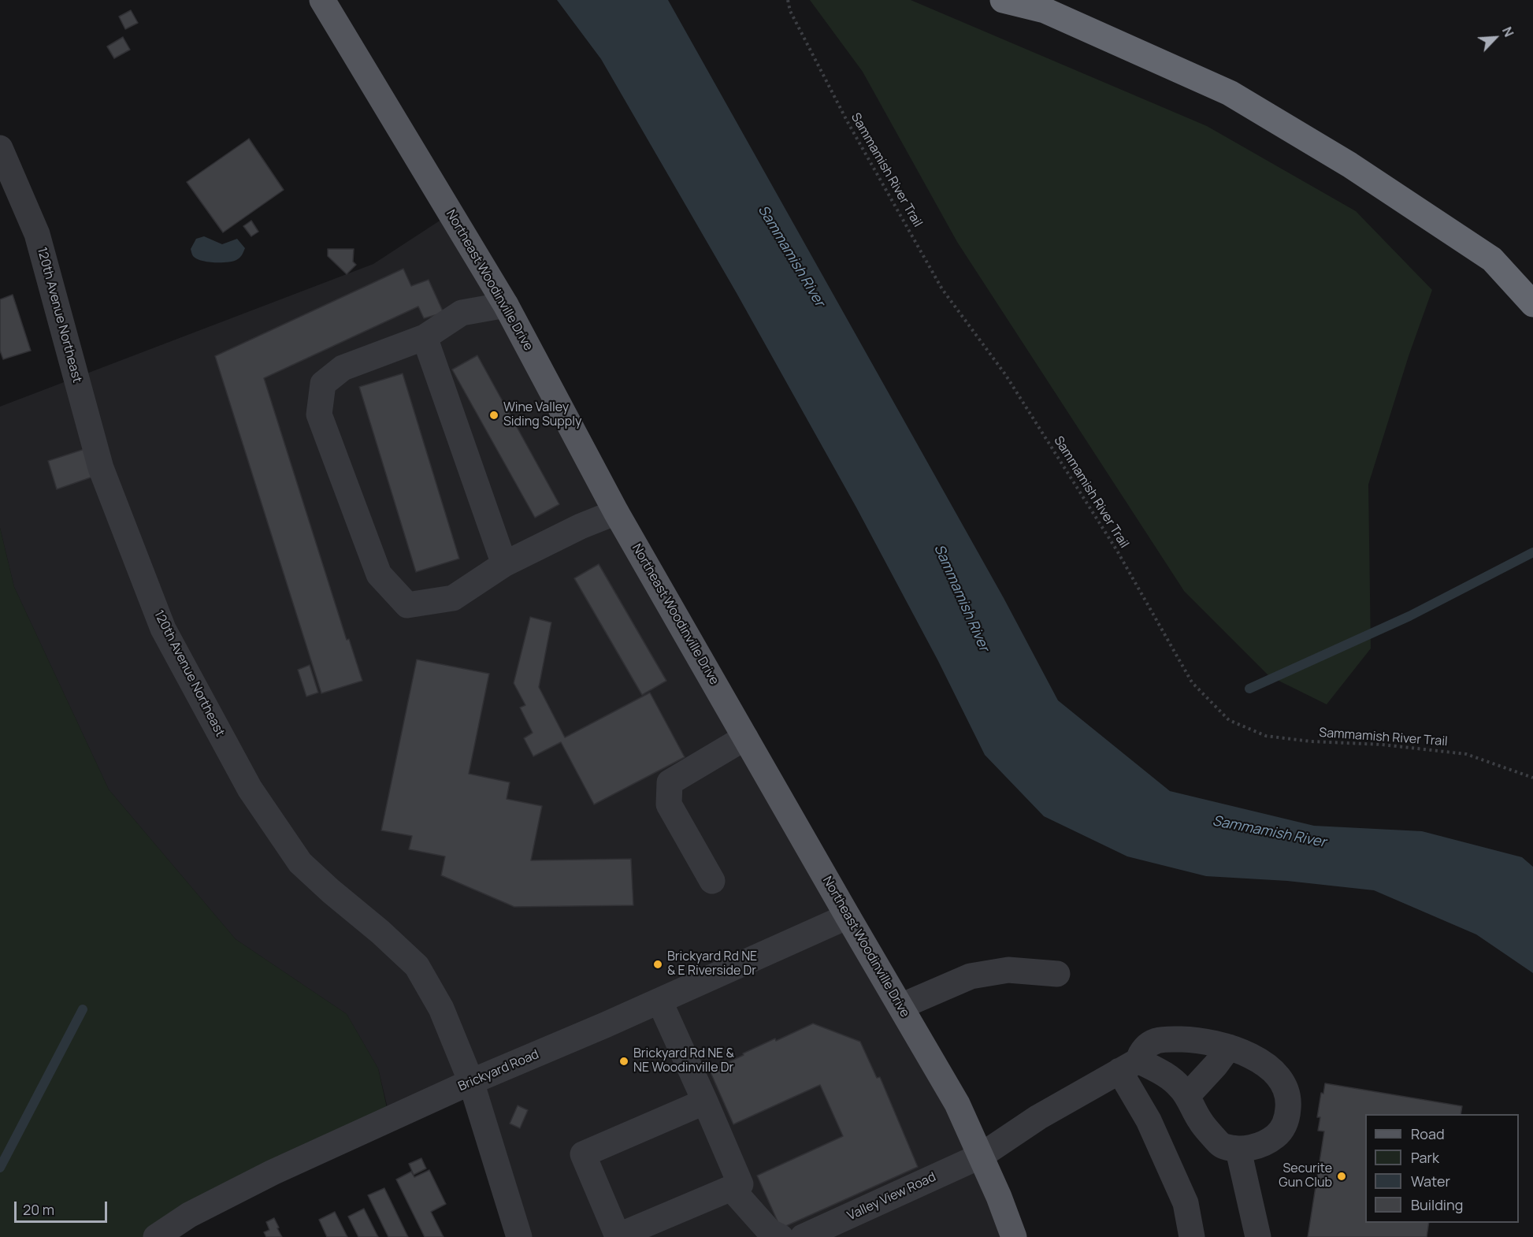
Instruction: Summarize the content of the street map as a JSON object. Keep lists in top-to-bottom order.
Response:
{
  "streets": {
    "main road": ["Northeast Woodinville Drive"],
    "street": ["120th Avenue Northeast", "Brickyard Road", "Valley View Road"],
    "path": ["Sammamish River Trail"]
  },
  "crossings": [
    ["Northeast Woodinville Drive", "Brickyard Road"],
    ["Northeast Woodinville Drive", "Valley View Road"],
    ["120th Avenue Northeast", "Brickyard Road"]
  ],
  "water": ["Sammamish River"],
  "places": [
    "Wine Valley Siding Supply",
    "Brickyard Rd NE & E Riverside Dr",
    "Brickyard Rd NE & NE Woodinville Dr",
    "Securite Gun Club"
  ],
  "legend": [
    "Road",
    "Park",
    "Water",
    "Building"
  ],
  "scale_bar": "20 m",
  "north": "top right"
}
